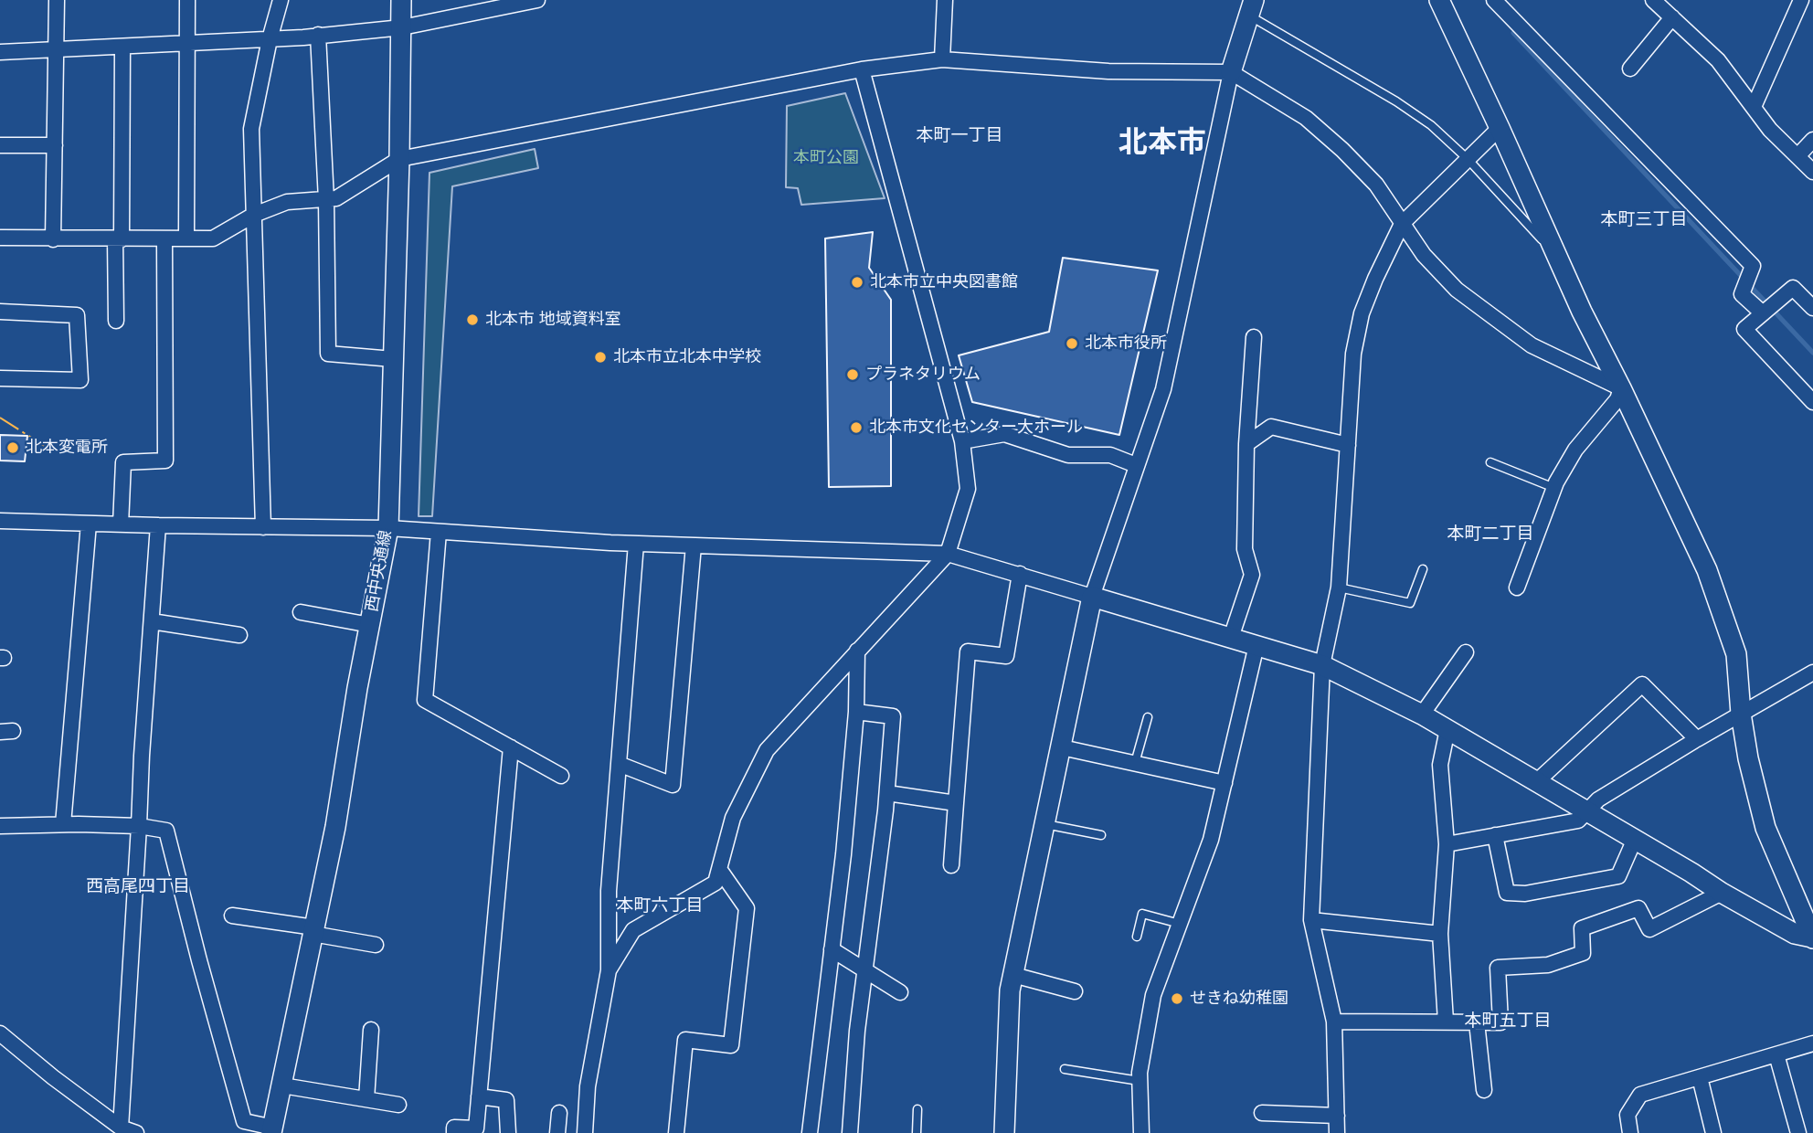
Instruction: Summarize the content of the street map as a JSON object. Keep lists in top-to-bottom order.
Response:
{
  "streets": {
    "street": ["西中央通線"]
  },
  "districts": [
    "本町一丁目",
    "北本市",
    "本町三丁目",
    "本町二丁目",
    "西高尾四丁目",
    "本町六丁目",
    "本町五丁目"
  ],
  "parks": ["本町公園"],
  "places": [
    "北本市立中央図書館",
    "北本市 地域資料室",
    "北本市役所",
    "北本市立北本中学校",
    "プラネタリウム",
    "北本市文化センター大ホール",
    "北本変電所",
    "せきね幼稚園"
  ]
}
